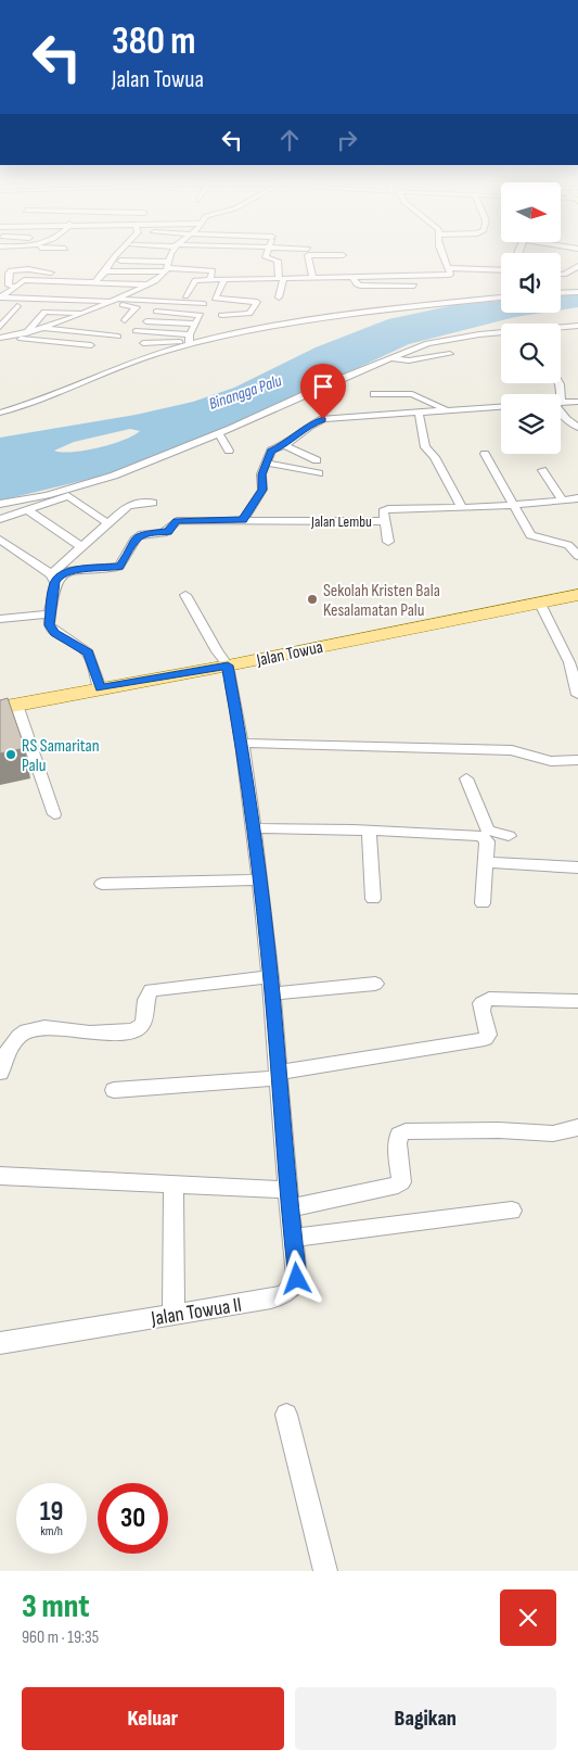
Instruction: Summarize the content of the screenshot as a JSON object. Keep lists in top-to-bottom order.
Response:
{
  "streets": {
    "main road": ["Jalan Towua"],
    "street": ["Jalan Lembu", "Jalan Towua II"]
  },
  "crossings": [
    ["Jalan Towua", "Jalan Towua II"]
  ],
  "water": ["Binangga Palu"],
  "places": ["Sekolah Kristen Bala Kesalamatan Palu", "RS Samaritan Palu"],
  "north": "right",
  "page": {
    "turn": ["380 m", "Jalan Towua"],
    "speed": "19 km/h",
    "limit": "30",
    "heading": ["3 mnt", "960 m · 19:35"],
    "buttons": ["Keluar", "Bagikan"]
  }
}
